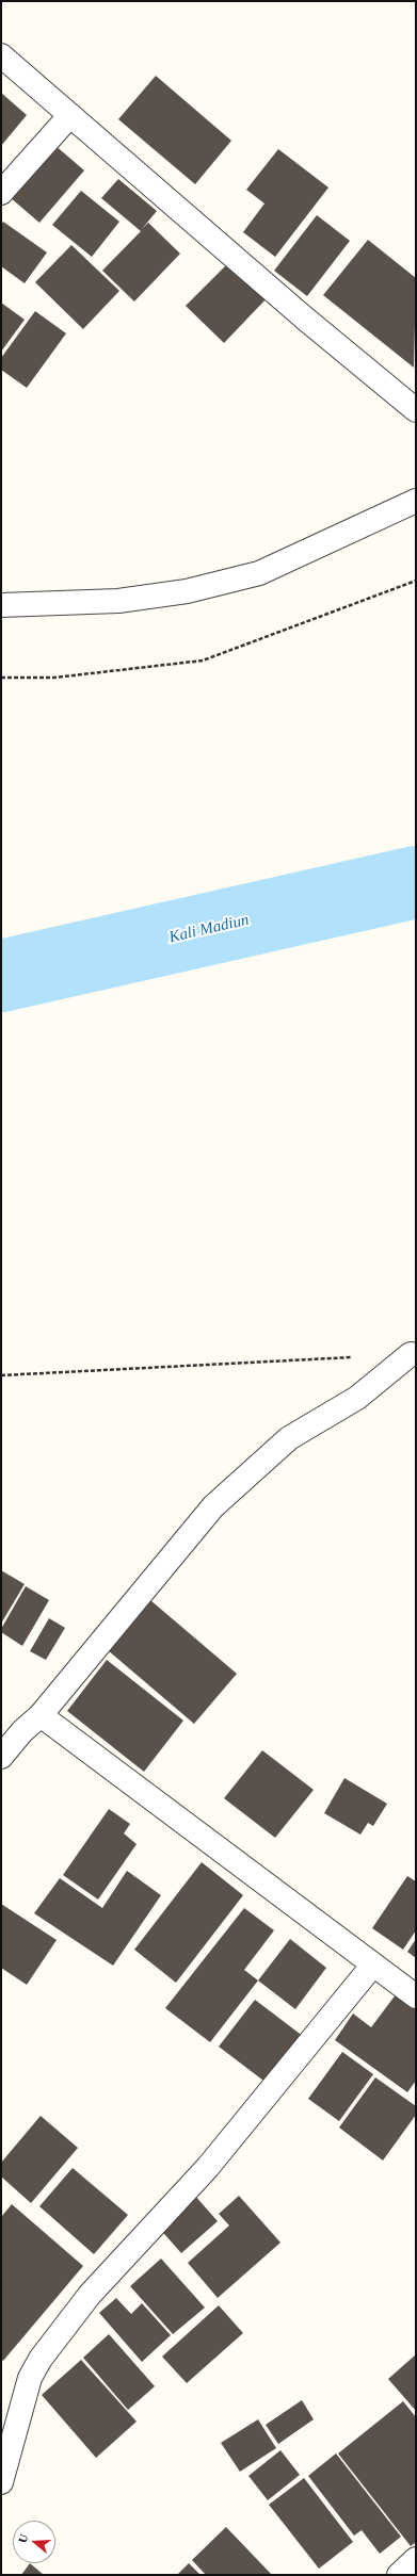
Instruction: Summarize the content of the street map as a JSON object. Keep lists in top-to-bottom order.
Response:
{
  "water": ["Kali Madiun"],
  "north": "left"
}
